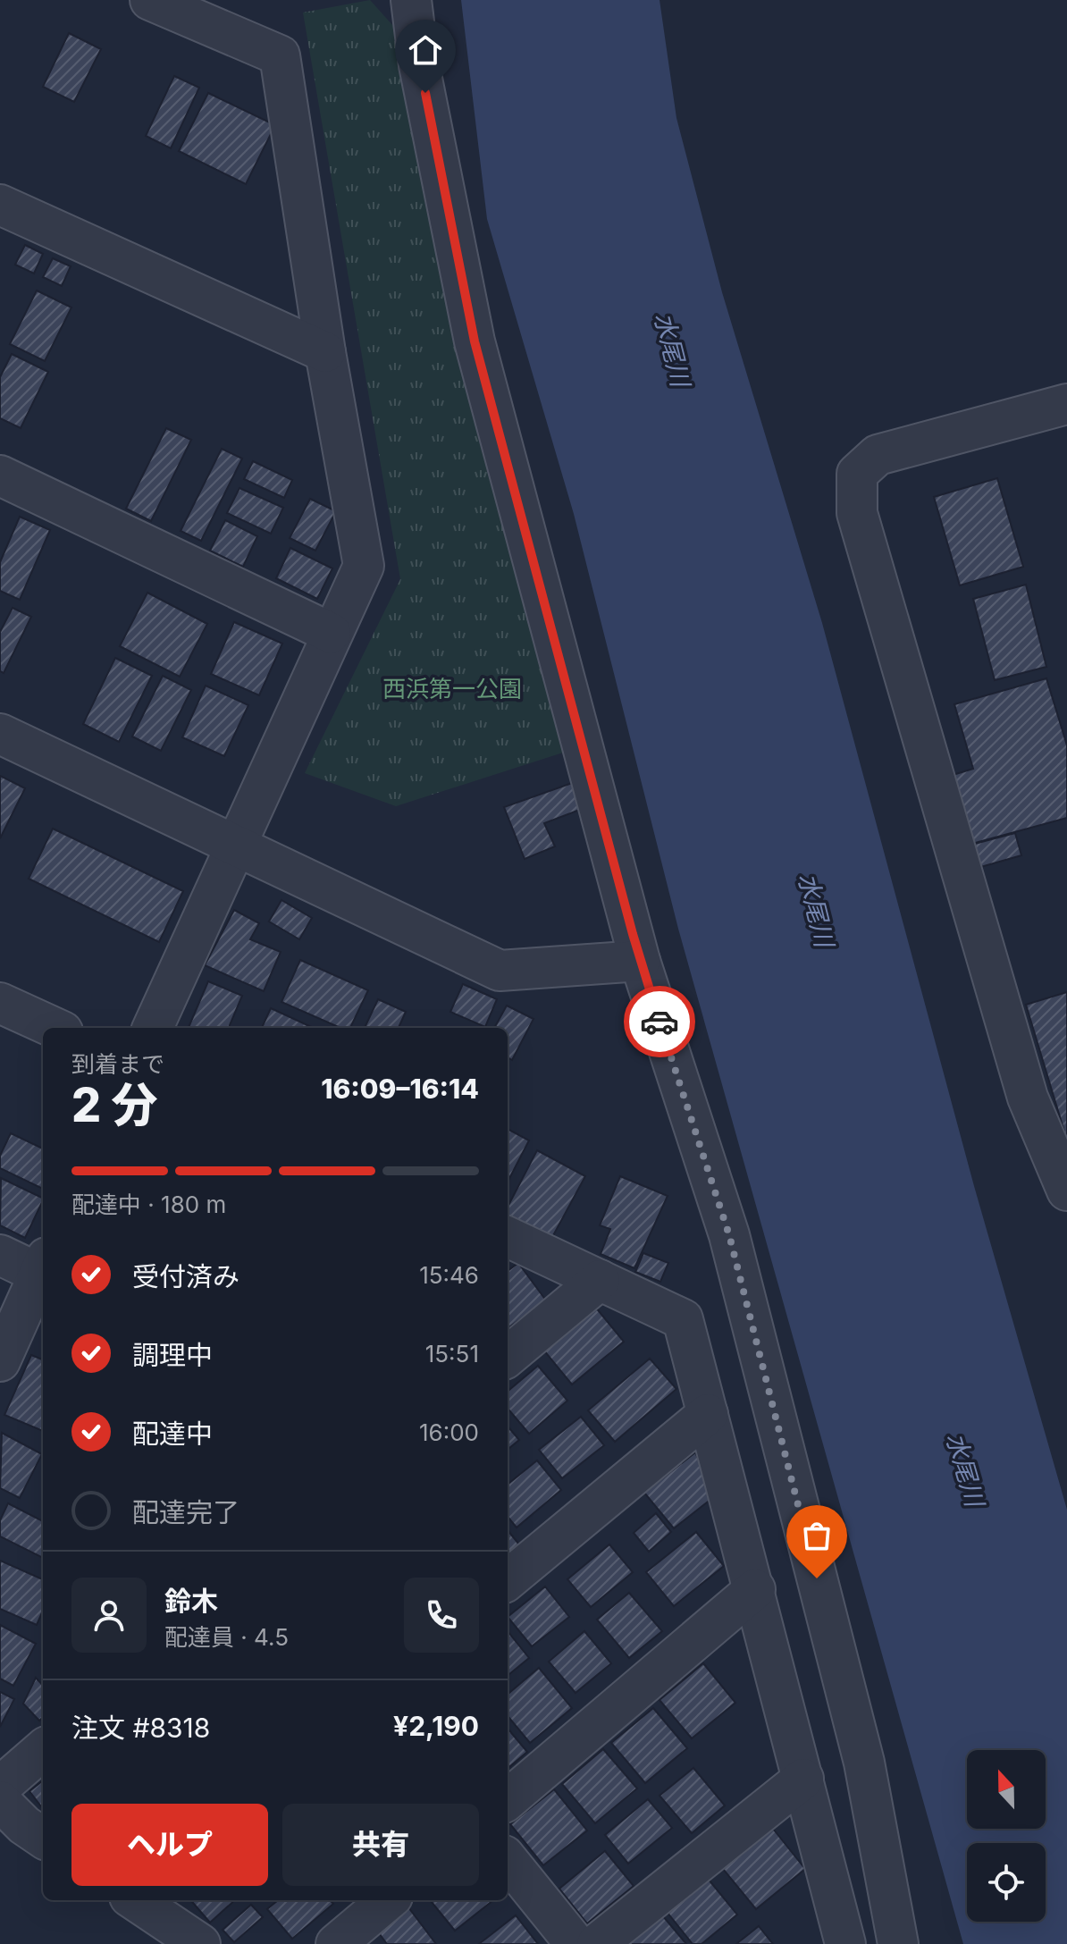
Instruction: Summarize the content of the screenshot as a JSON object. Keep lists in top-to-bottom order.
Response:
{
  "water": ["水尾川"],
  "parks": ["西浜第一公園"],
  "north": "top",
  "page": {
    "heading": ["2 分", "到着まで", "16:09–16:14"],
    "panel": [
      "鈴木",
      "配達員 · 4.5",
      "注文 #8318",
      "¥2,190"
    ],
    "bar": "配達中 · 180 m",
    "list": [
      ["受付済み", "15:46"],
      ["調理中", "15:51"],
      ["配達中", "16:00"],
      "配達完了"
    ],
    "buttons": ["ヘルプ", "共有"]
  }
}
